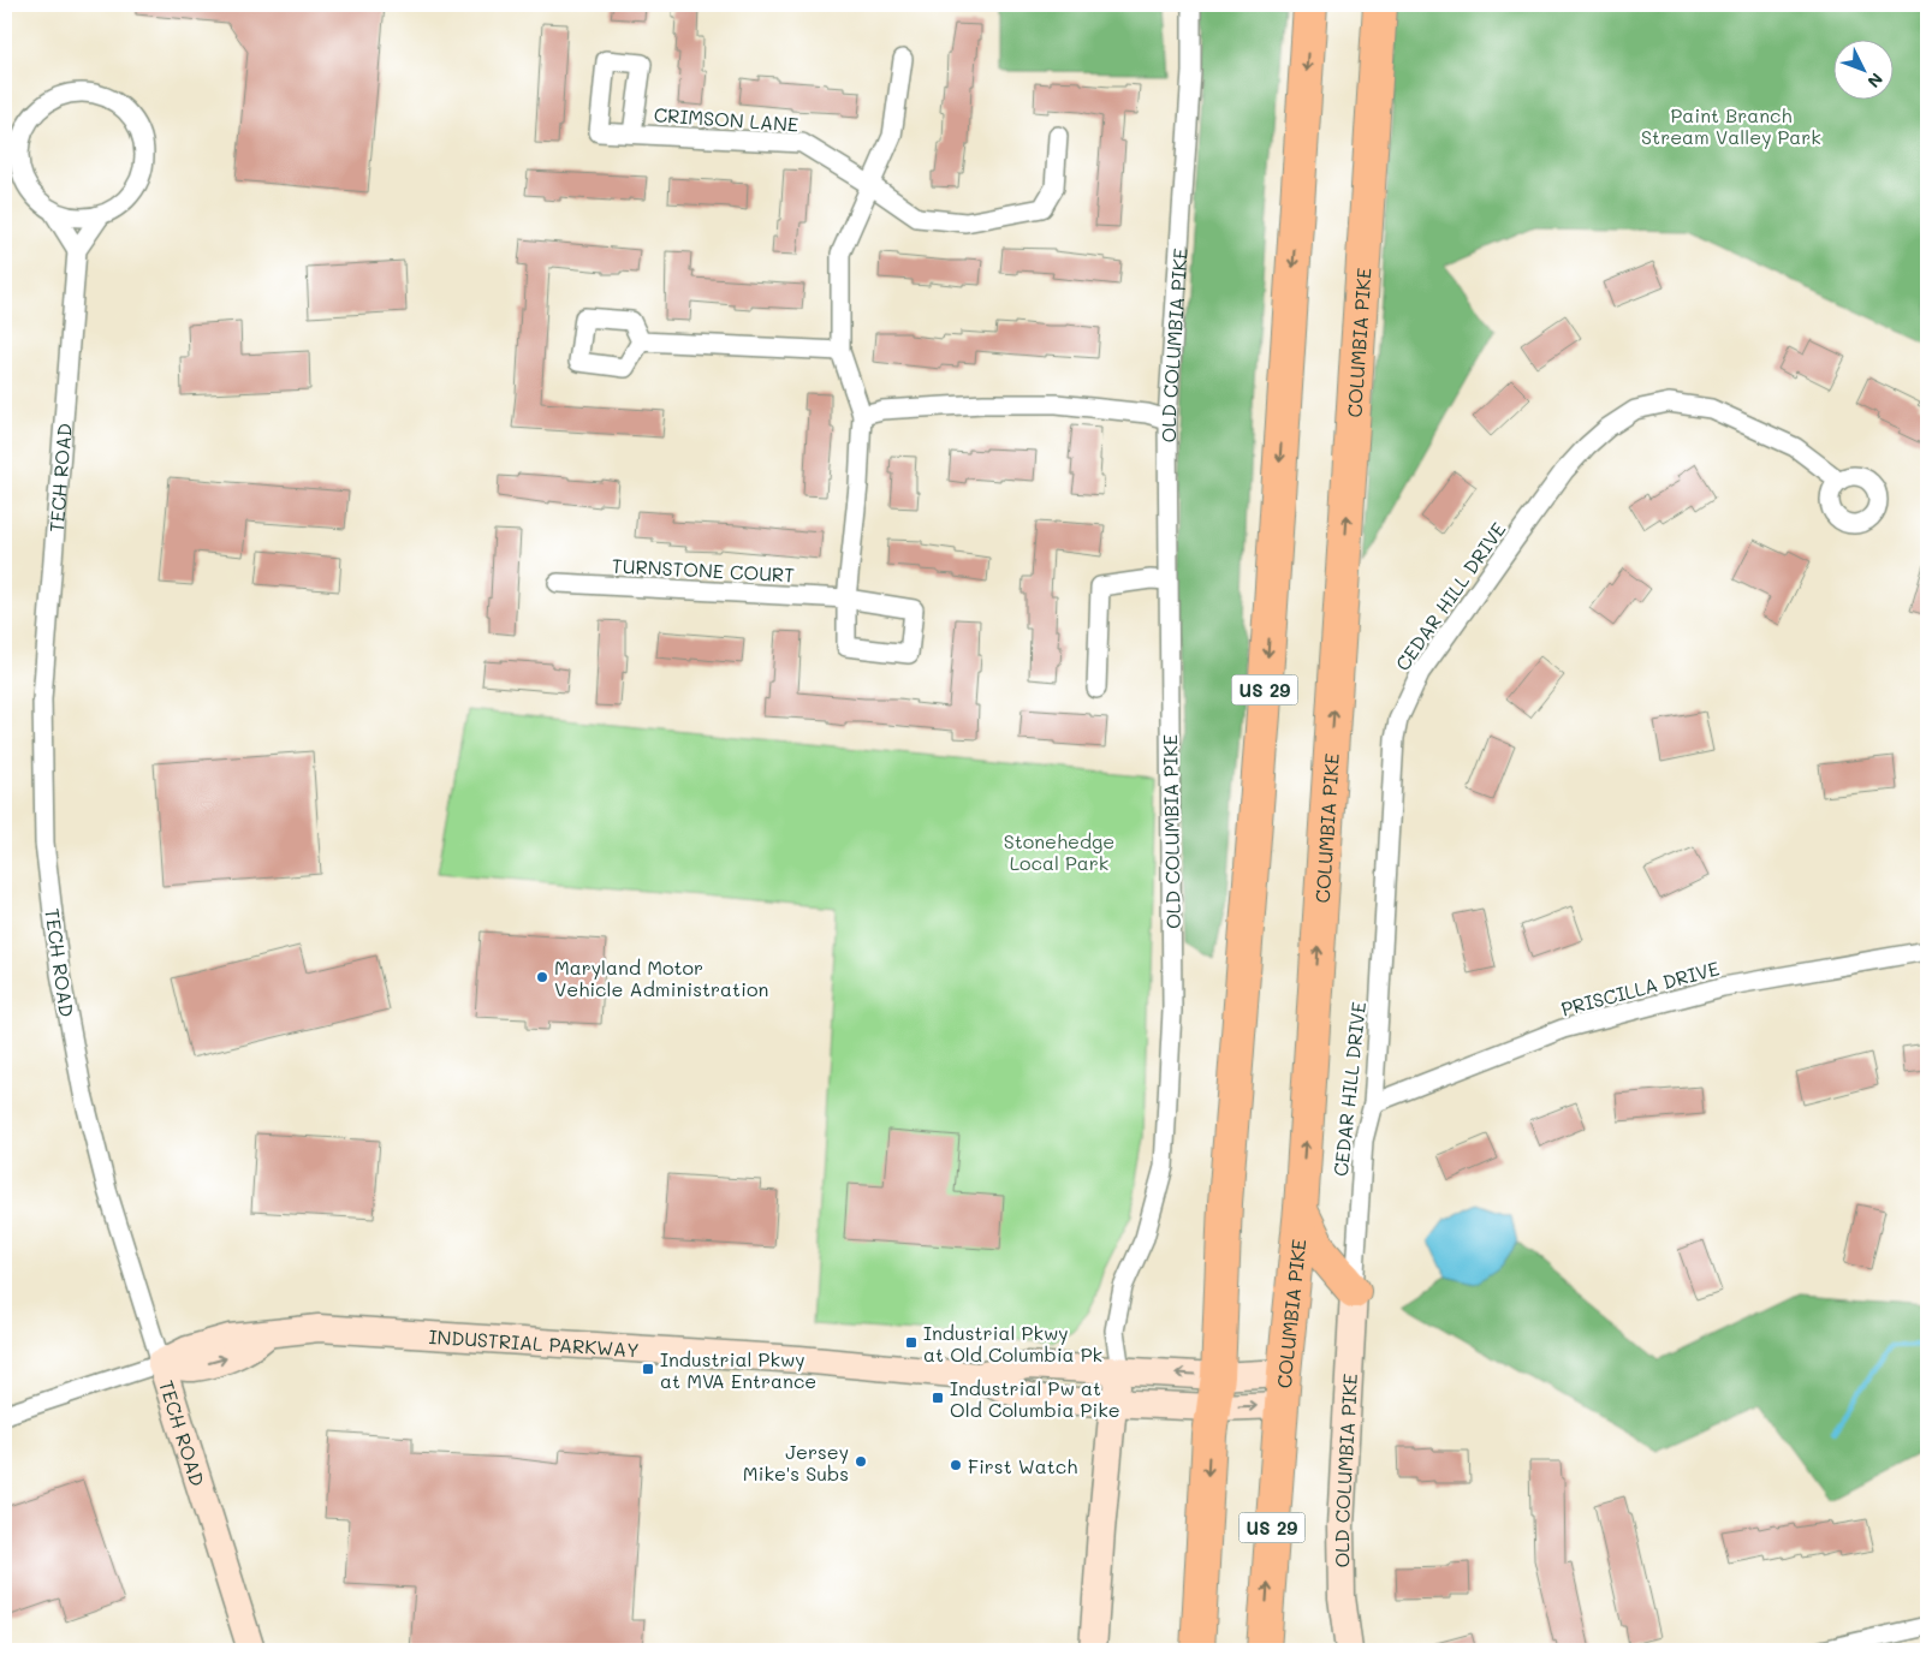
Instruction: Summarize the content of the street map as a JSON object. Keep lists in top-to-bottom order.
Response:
{
  "streets": {
    "highway": ["COLUMBIA PIKE", "US 29"],
    "street": [
      "CRIMSON LANE",
      "OLD COLUMBIA PIKE",
      "TECH ROAD",
      "TURNSTONE COURT",
      "CEDAR HILL DRIVE",
      "PRISCILLA DRIVE",
      "INDUSTRIAL PARKWAY"
    ]
  },
  "crossings": [
    ["COLUMBIA PIKE", "INDUSTRIAL PARKWAY"],
    ["OLD COLUMBIA PIKE", "CEDAR HILL DRIVE"],
    ["OLD COLUMBIA PIKE", "INDUSTRIAL PARKWAY"],
    ["TECH ROAD", "INDUSTRIAL PARKWAY"],
    ["CEDAR HILL DRIVE", "PRISCILLA DRIVE"],
    ["US 29", "INDUSTRIAL PARKWAY"]
  ],
  "parks": ["Paint Branch Stream Valley Park", "Stonehedge Local Park"],
  "places": {
    "other": ["Maryland Motor Vehicle Administration", "Jersey Mike's Subs", "First Watch"],
    "transit": ["Industrial Pkwy at Old Columbia Pk", "Industrial Pkwy at MVA Entrance", "Industrial Pw at Old Columbia Pike"]
  },
  "north": "bottom right"
}
